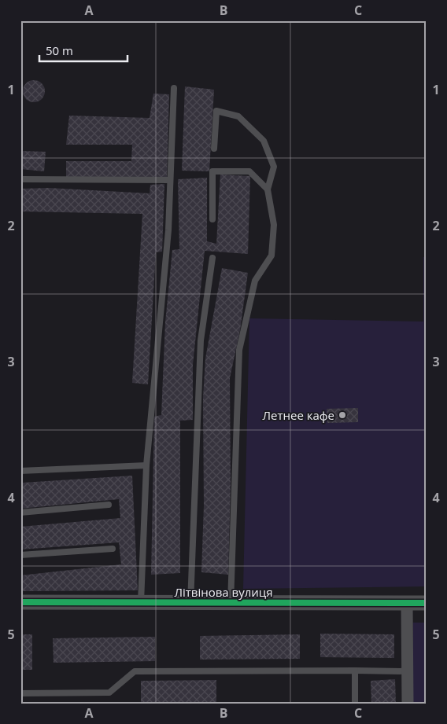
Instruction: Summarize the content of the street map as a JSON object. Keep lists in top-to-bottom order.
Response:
{
  "streets": {
    "street": ["Літвінова вулиця"]
  },
  "places": ["Летнее кафе"],
  "scale_bar": "50 m",
  "grid": {
    "columns": ["A", "B", "C"],
    "rows": [
      "1",
      "2",
      "3",
      "4",
      "5"
    ]
  }
}
